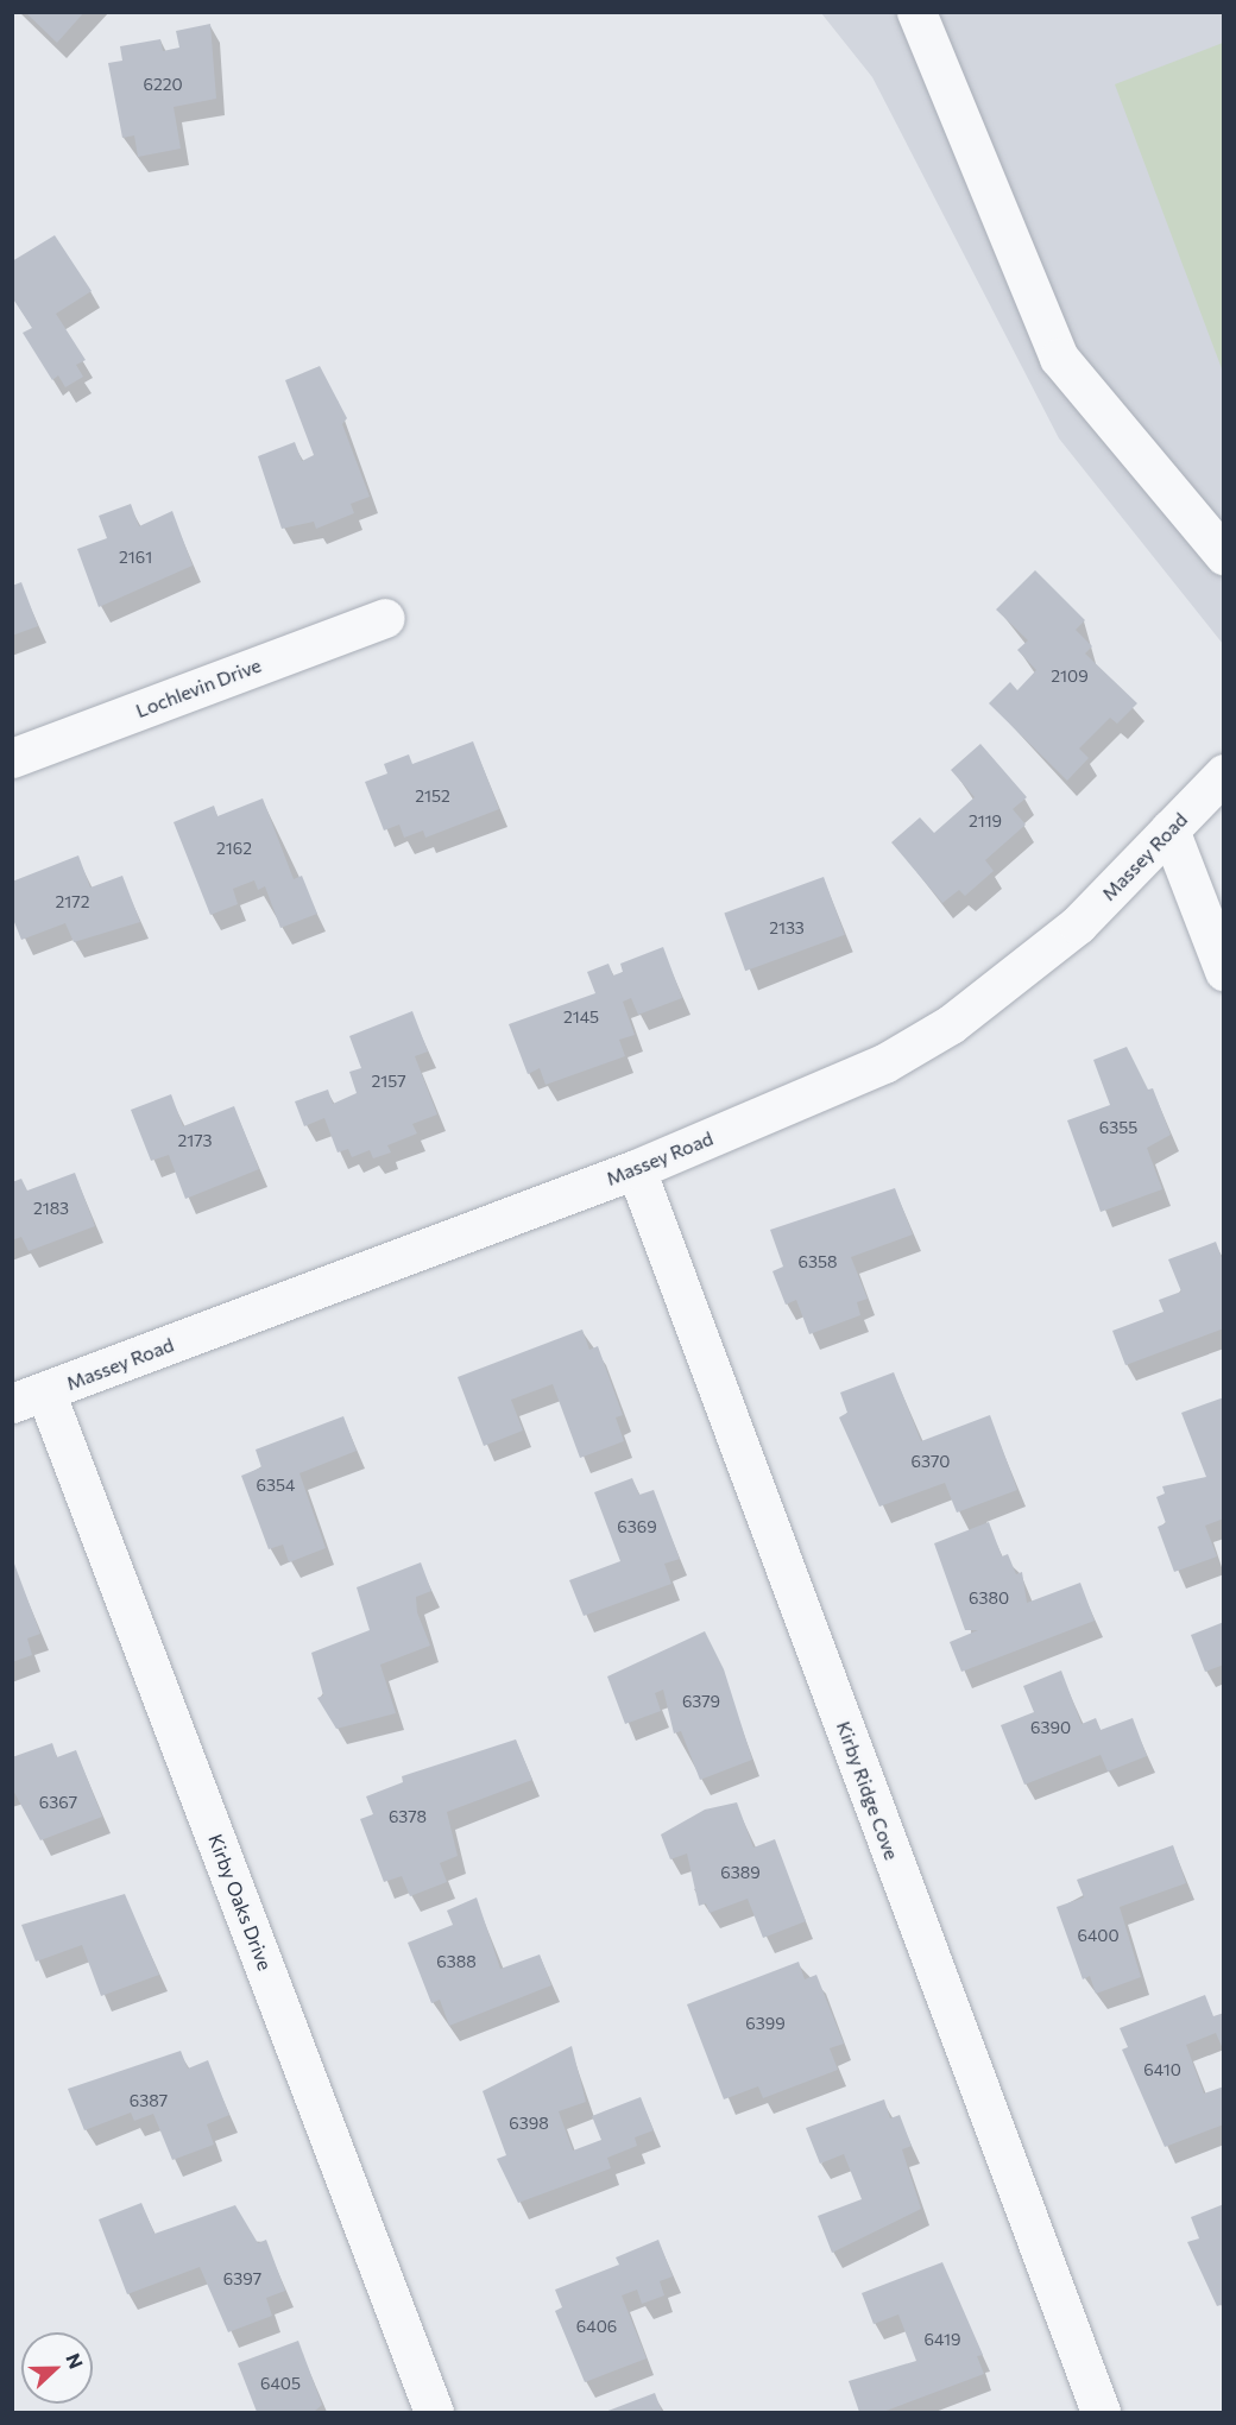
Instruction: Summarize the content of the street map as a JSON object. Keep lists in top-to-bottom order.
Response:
{
  "streets": {
    "street": [
      "Lochlevin Drive",
      "Massey Road",
      "Kirby Ridge Cove",
      "Kirby Oaks Drive"
    ]
  },
  "crossings": [
    ["Massey Road", "Kirby Ridge Cove"],
    ["Massey Road", "Kirby Oaks Drive"]
  ],
  "house_numbers": [
    "6220",
    "2161",
    "2109",
    "2152",
    "2119",
    "2162",
    "2172",
    "2133",
    "2145",
    "2157",
    "6355",
    "2173",
    "2183",
    "6358",
    "6370",
    "6354",
    "6369",
    "6380",
    "6379",
    "6390",
    "6367",
    "6378",
    "6389",
    "6400",
    "6388",
    "6399",
    "6410",
    "6387",
    "6398",
    "6397",
    "6406",
    "6419",
    "6405"
  ],
  "north": "right"
}
